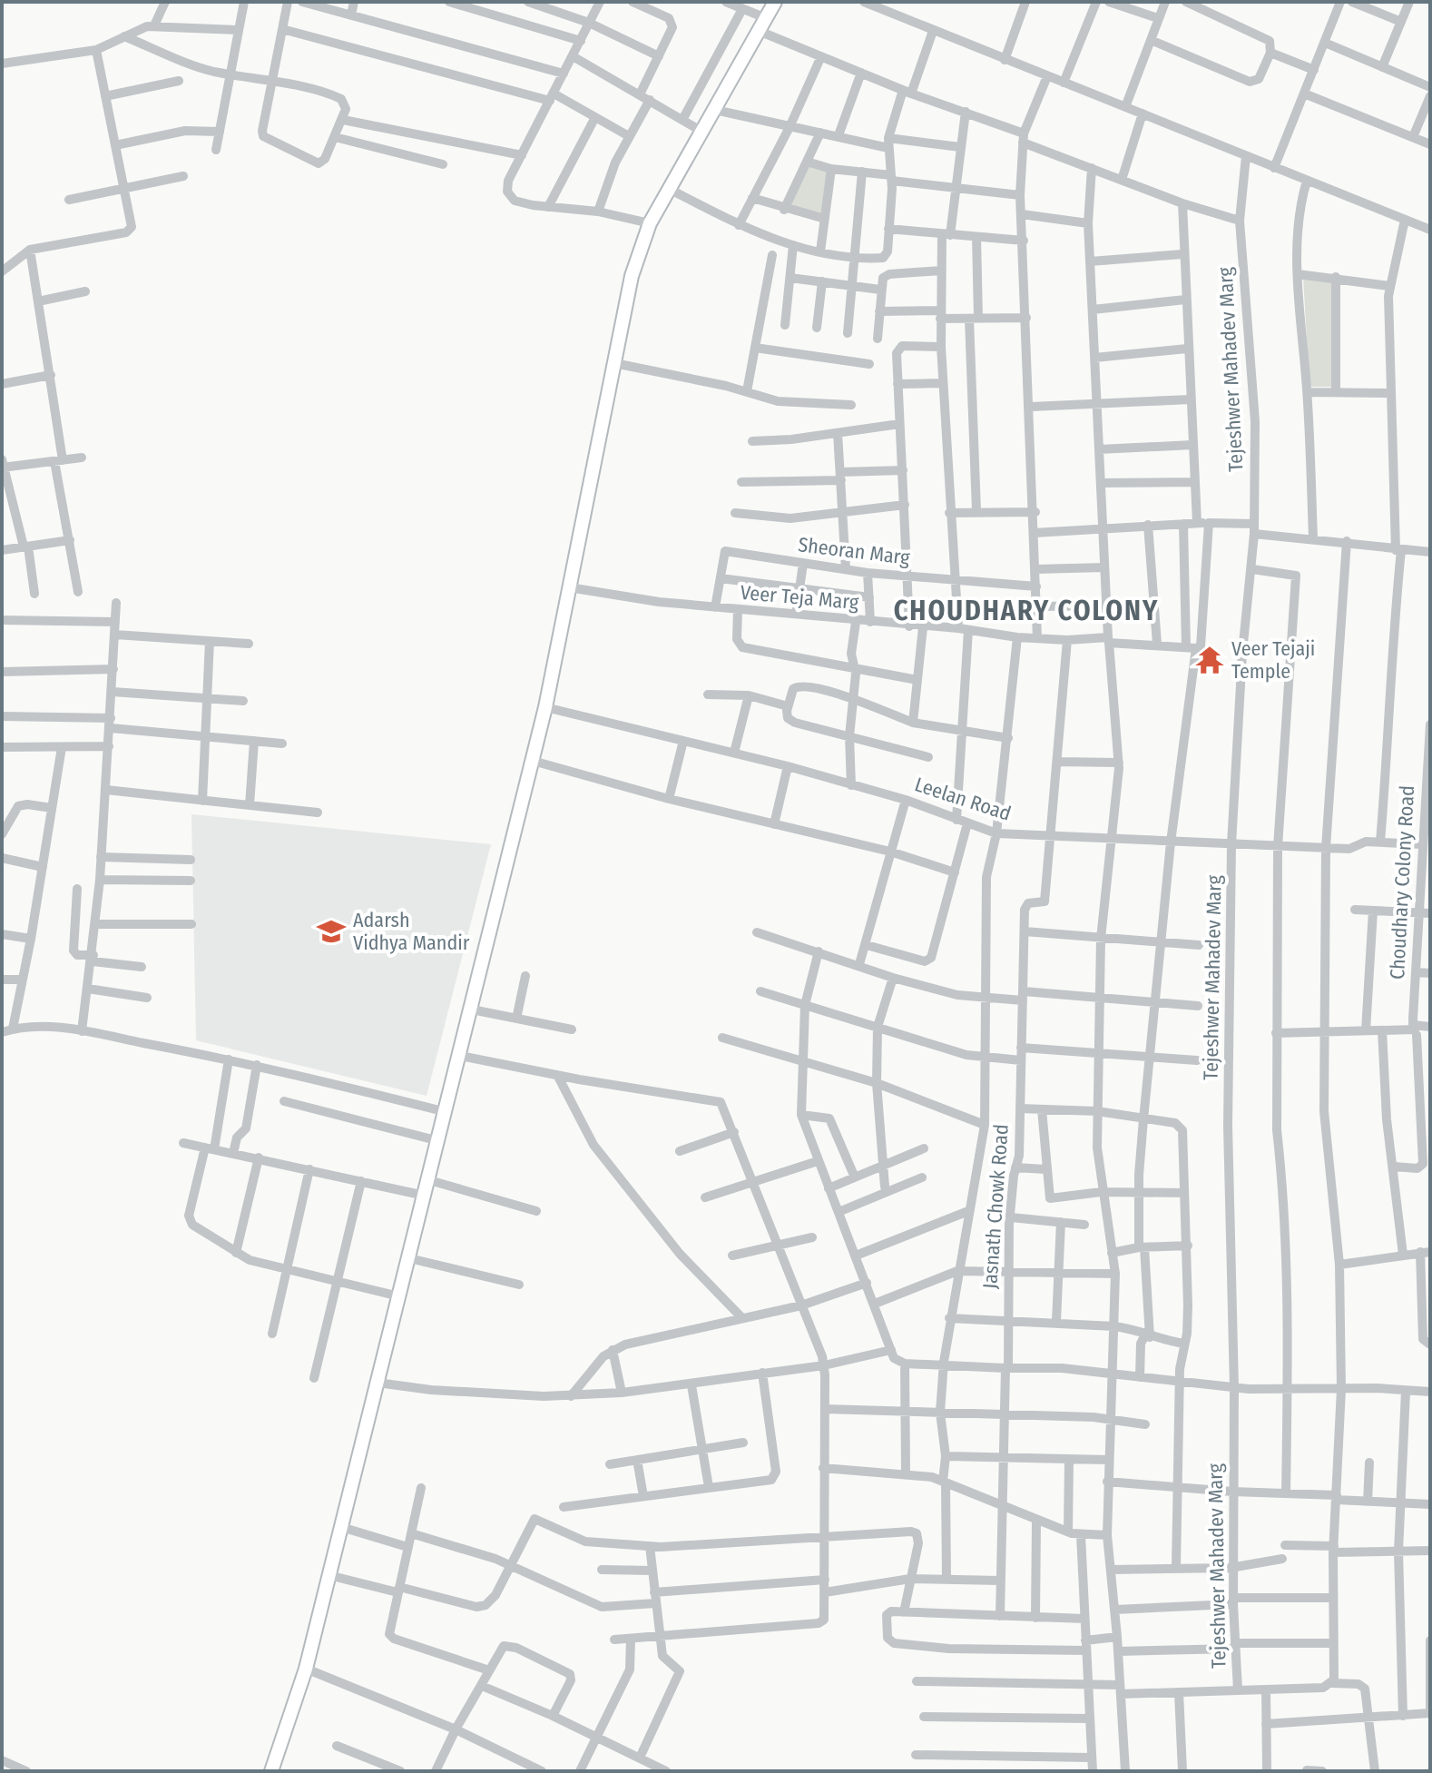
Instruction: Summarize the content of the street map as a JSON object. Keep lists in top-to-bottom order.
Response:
{
  "streets": {
    "street": [
      "Tejeshwer Mahadev Marg",
      "Sheoran Marg",
      "Veer Teja Marg",
      "Leelan Road",
      "Choudhary Colony Road",
      "Jasnath Chowk Road"
    ]
  },
  "crossings": [
    ["Tejeshwer Mahadev Marg", "Leelan Road"],
    ["Tejeshwer Mahadev Marg", "Jasnath Chowk Road"],
    ["Sheoran Marg", "Veer Teja Marg"],
    ["Veer Teja Marg", "Jasnath Chowk Road"],
    ["Leelan Road", "Choudhary Colony Road"],
    ["Leelan Road", "Jasnath Chowk Road"]
  ],
  "districts": ["CHOUDHARY COLONY"],
  "places": {
    "temple": ["Veer Tejaji Temple"],
    "school or university": ["Adarsh Vidhya Mandir"]
  }
}
